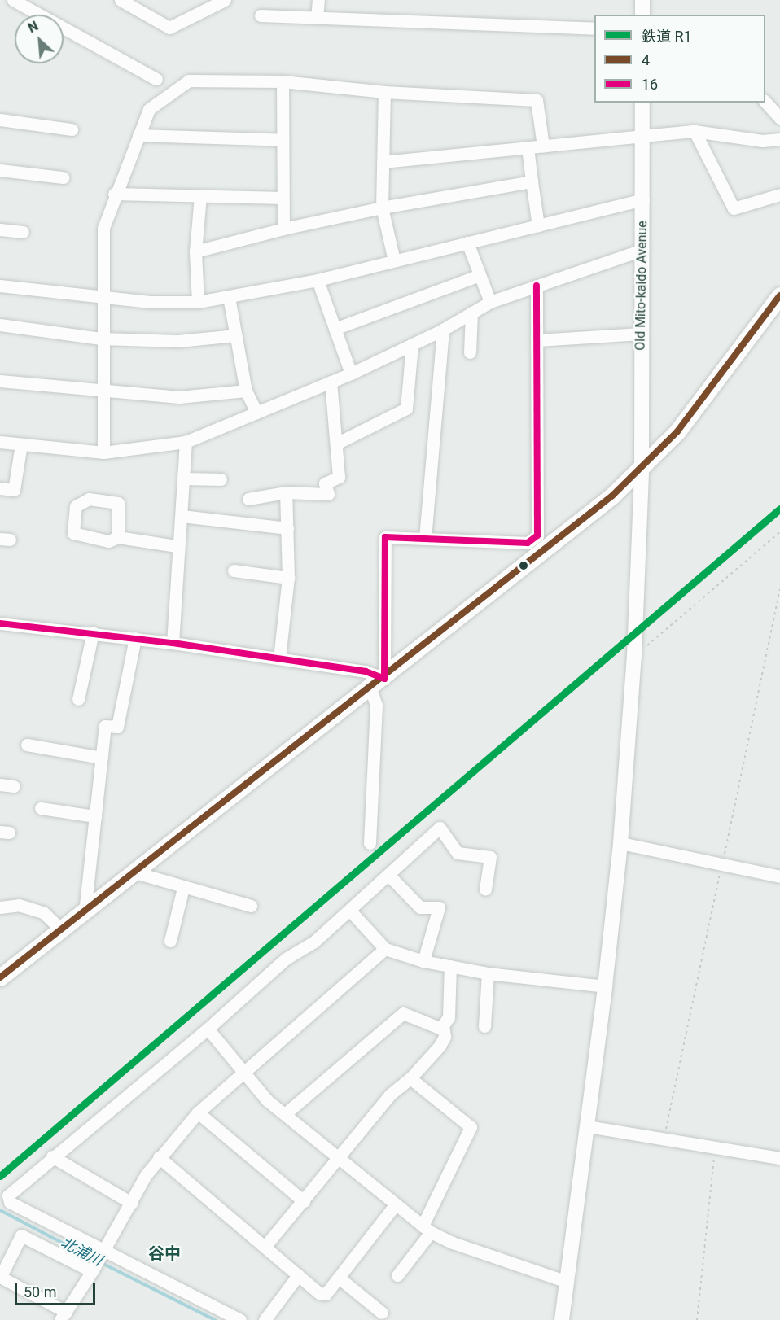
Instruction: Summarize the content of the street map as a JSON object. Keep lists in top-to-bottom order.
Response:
{
  "streets": {
    "street": ["Old Mito-kaido Avenue"]
  },
  "districts": ["谷中"],
  "water": ["北浦川"],
  "lines": ["transit line 16", "transit line 4", "rail line R1"],
  "legend": ["鉄道 R1", "4", "16"],
  "scale_bar": "50 m",
  "north": "top left"
}
